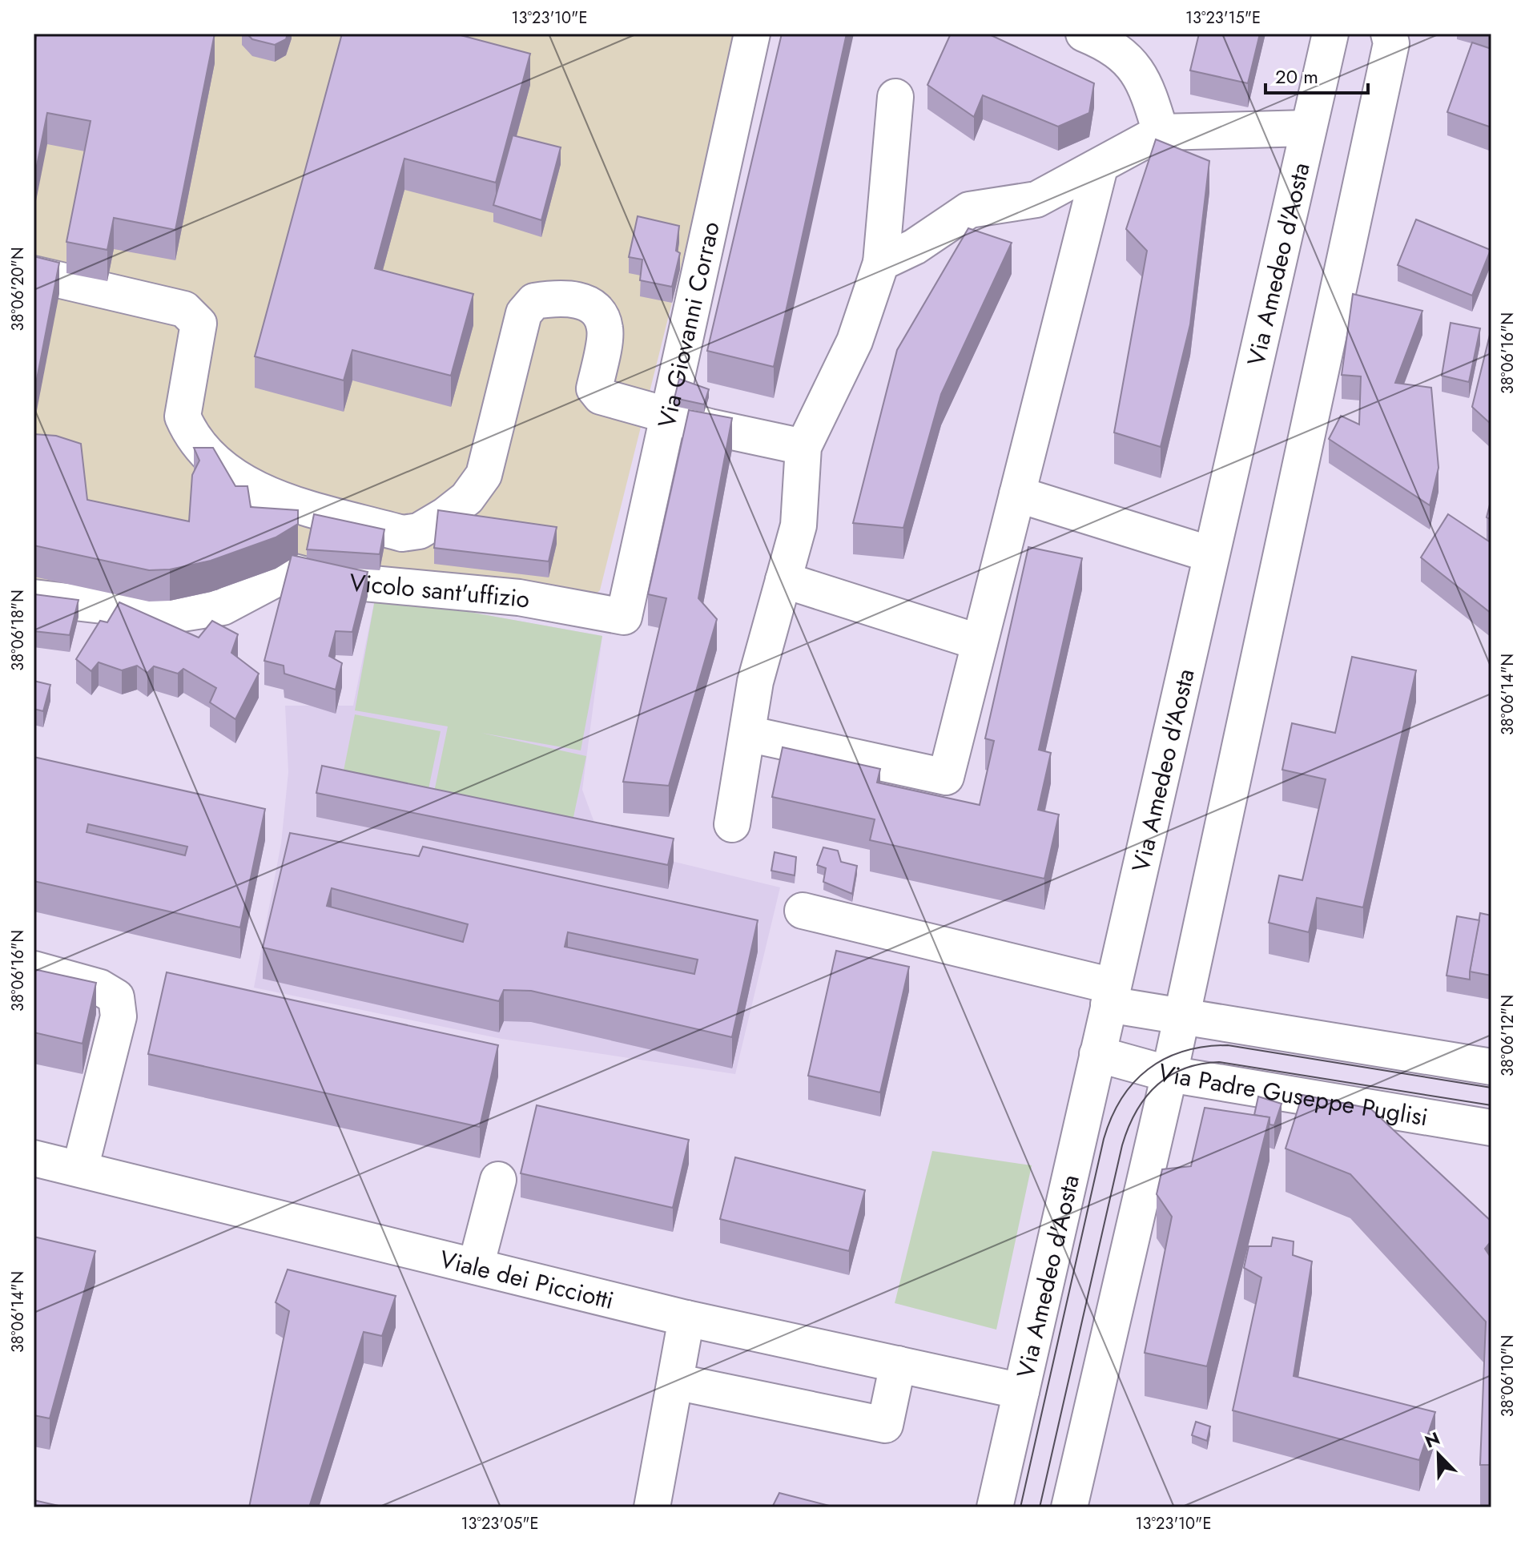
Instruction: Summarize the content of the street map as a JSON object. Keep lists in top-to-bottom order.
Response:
{
  "streets": {
    "street": [
      "Via Amedeo d'Aosta",
      "Via Giovanni Corrao",
      "Vicolo sant'uffizio",
      "Via Padre Guseppe Puglisi",
      "Viale dei Picciotti"
    ]
  },
  "crossings": [
    ["Via Amedeo d'Aosta", "Via Padre Guseppe Puglisi"],
    ["Via Amedeo d'Aosta", "Viale dei Picciotti"],
    ["Via Giovanni Corrao", "Vicolo sant'uffizio"]
  ],
  "scale_bar": "20 m",
  "north": "top left",
  "coordinates": [
    "13°23'10\"E",
    "13°23'15\"E",
    "38°06'20\"N",
    "38°06'16\"N",
    "38°06'18\"N",
    "38°06'14\"N",
    "38°06'12\"N",
    "38°06'10\"N",
    "13°23'05\"E"
  ]
}
